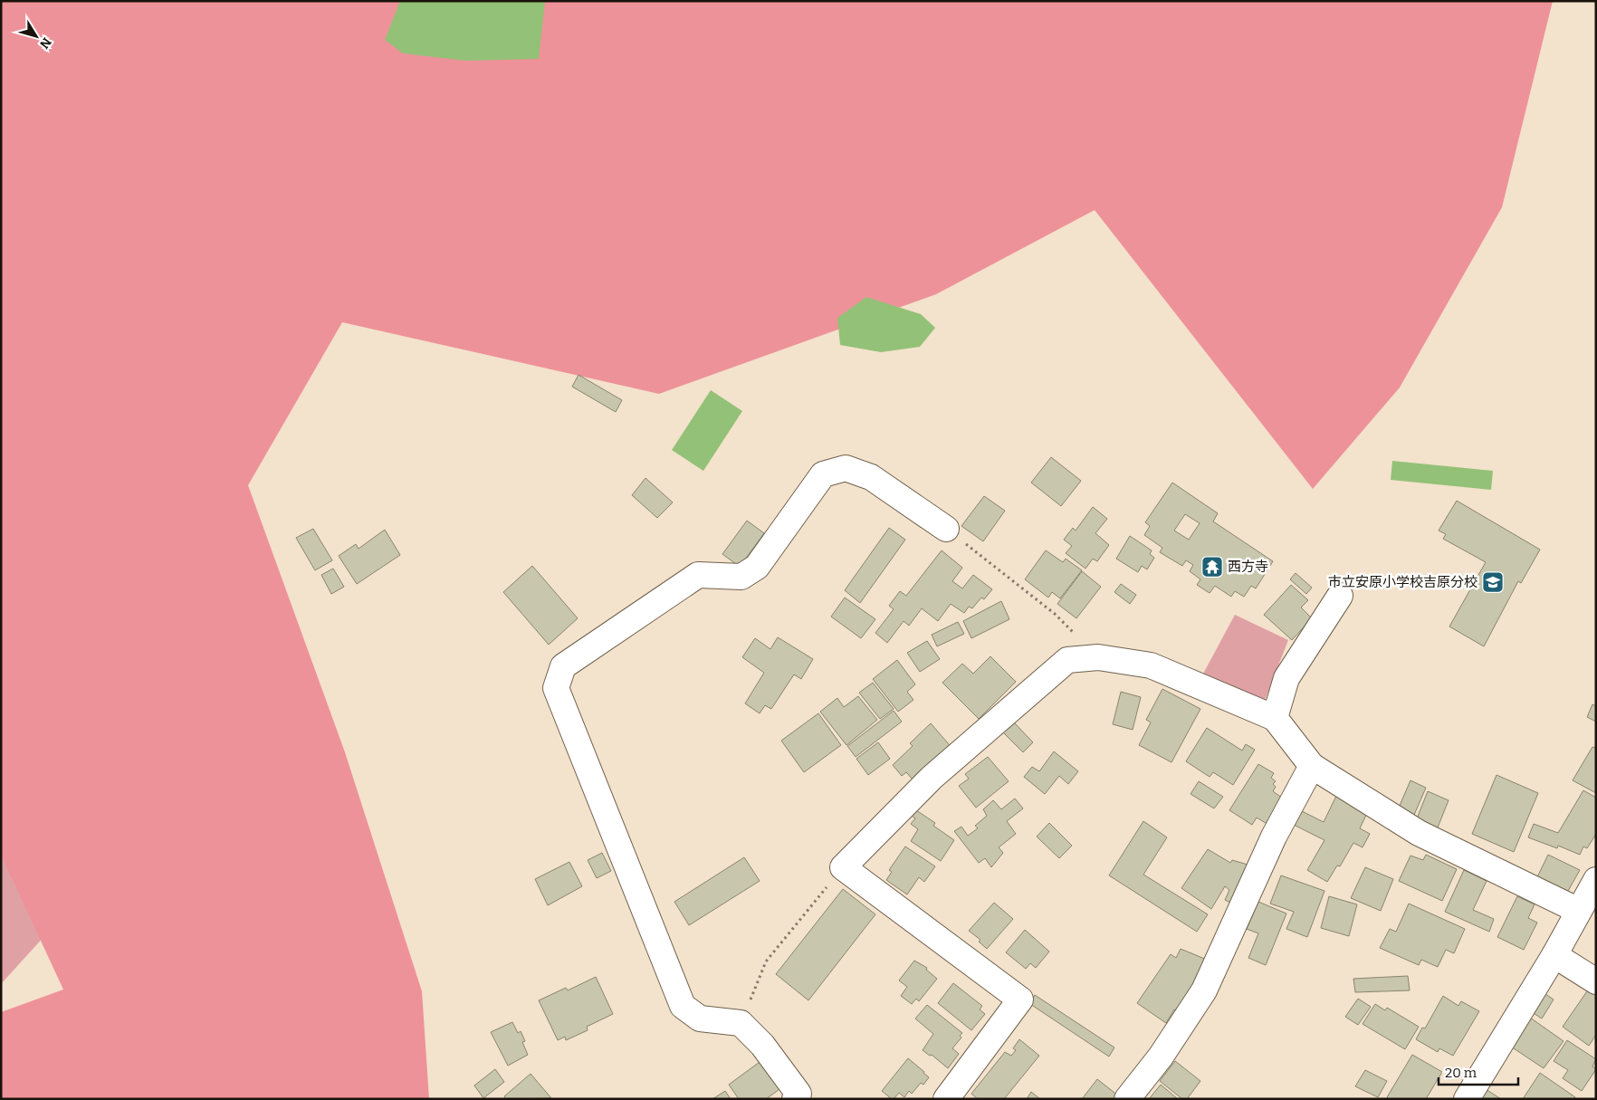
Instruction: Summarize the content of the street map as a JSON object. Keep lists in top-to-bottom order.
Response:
{
  "places": {
    "temple": ["西方寺"],
    "school or university": ["市立安原小学校吉原分校"]
  },
  "scale_bar": "20 m",
  "north": "bottom right"
}
